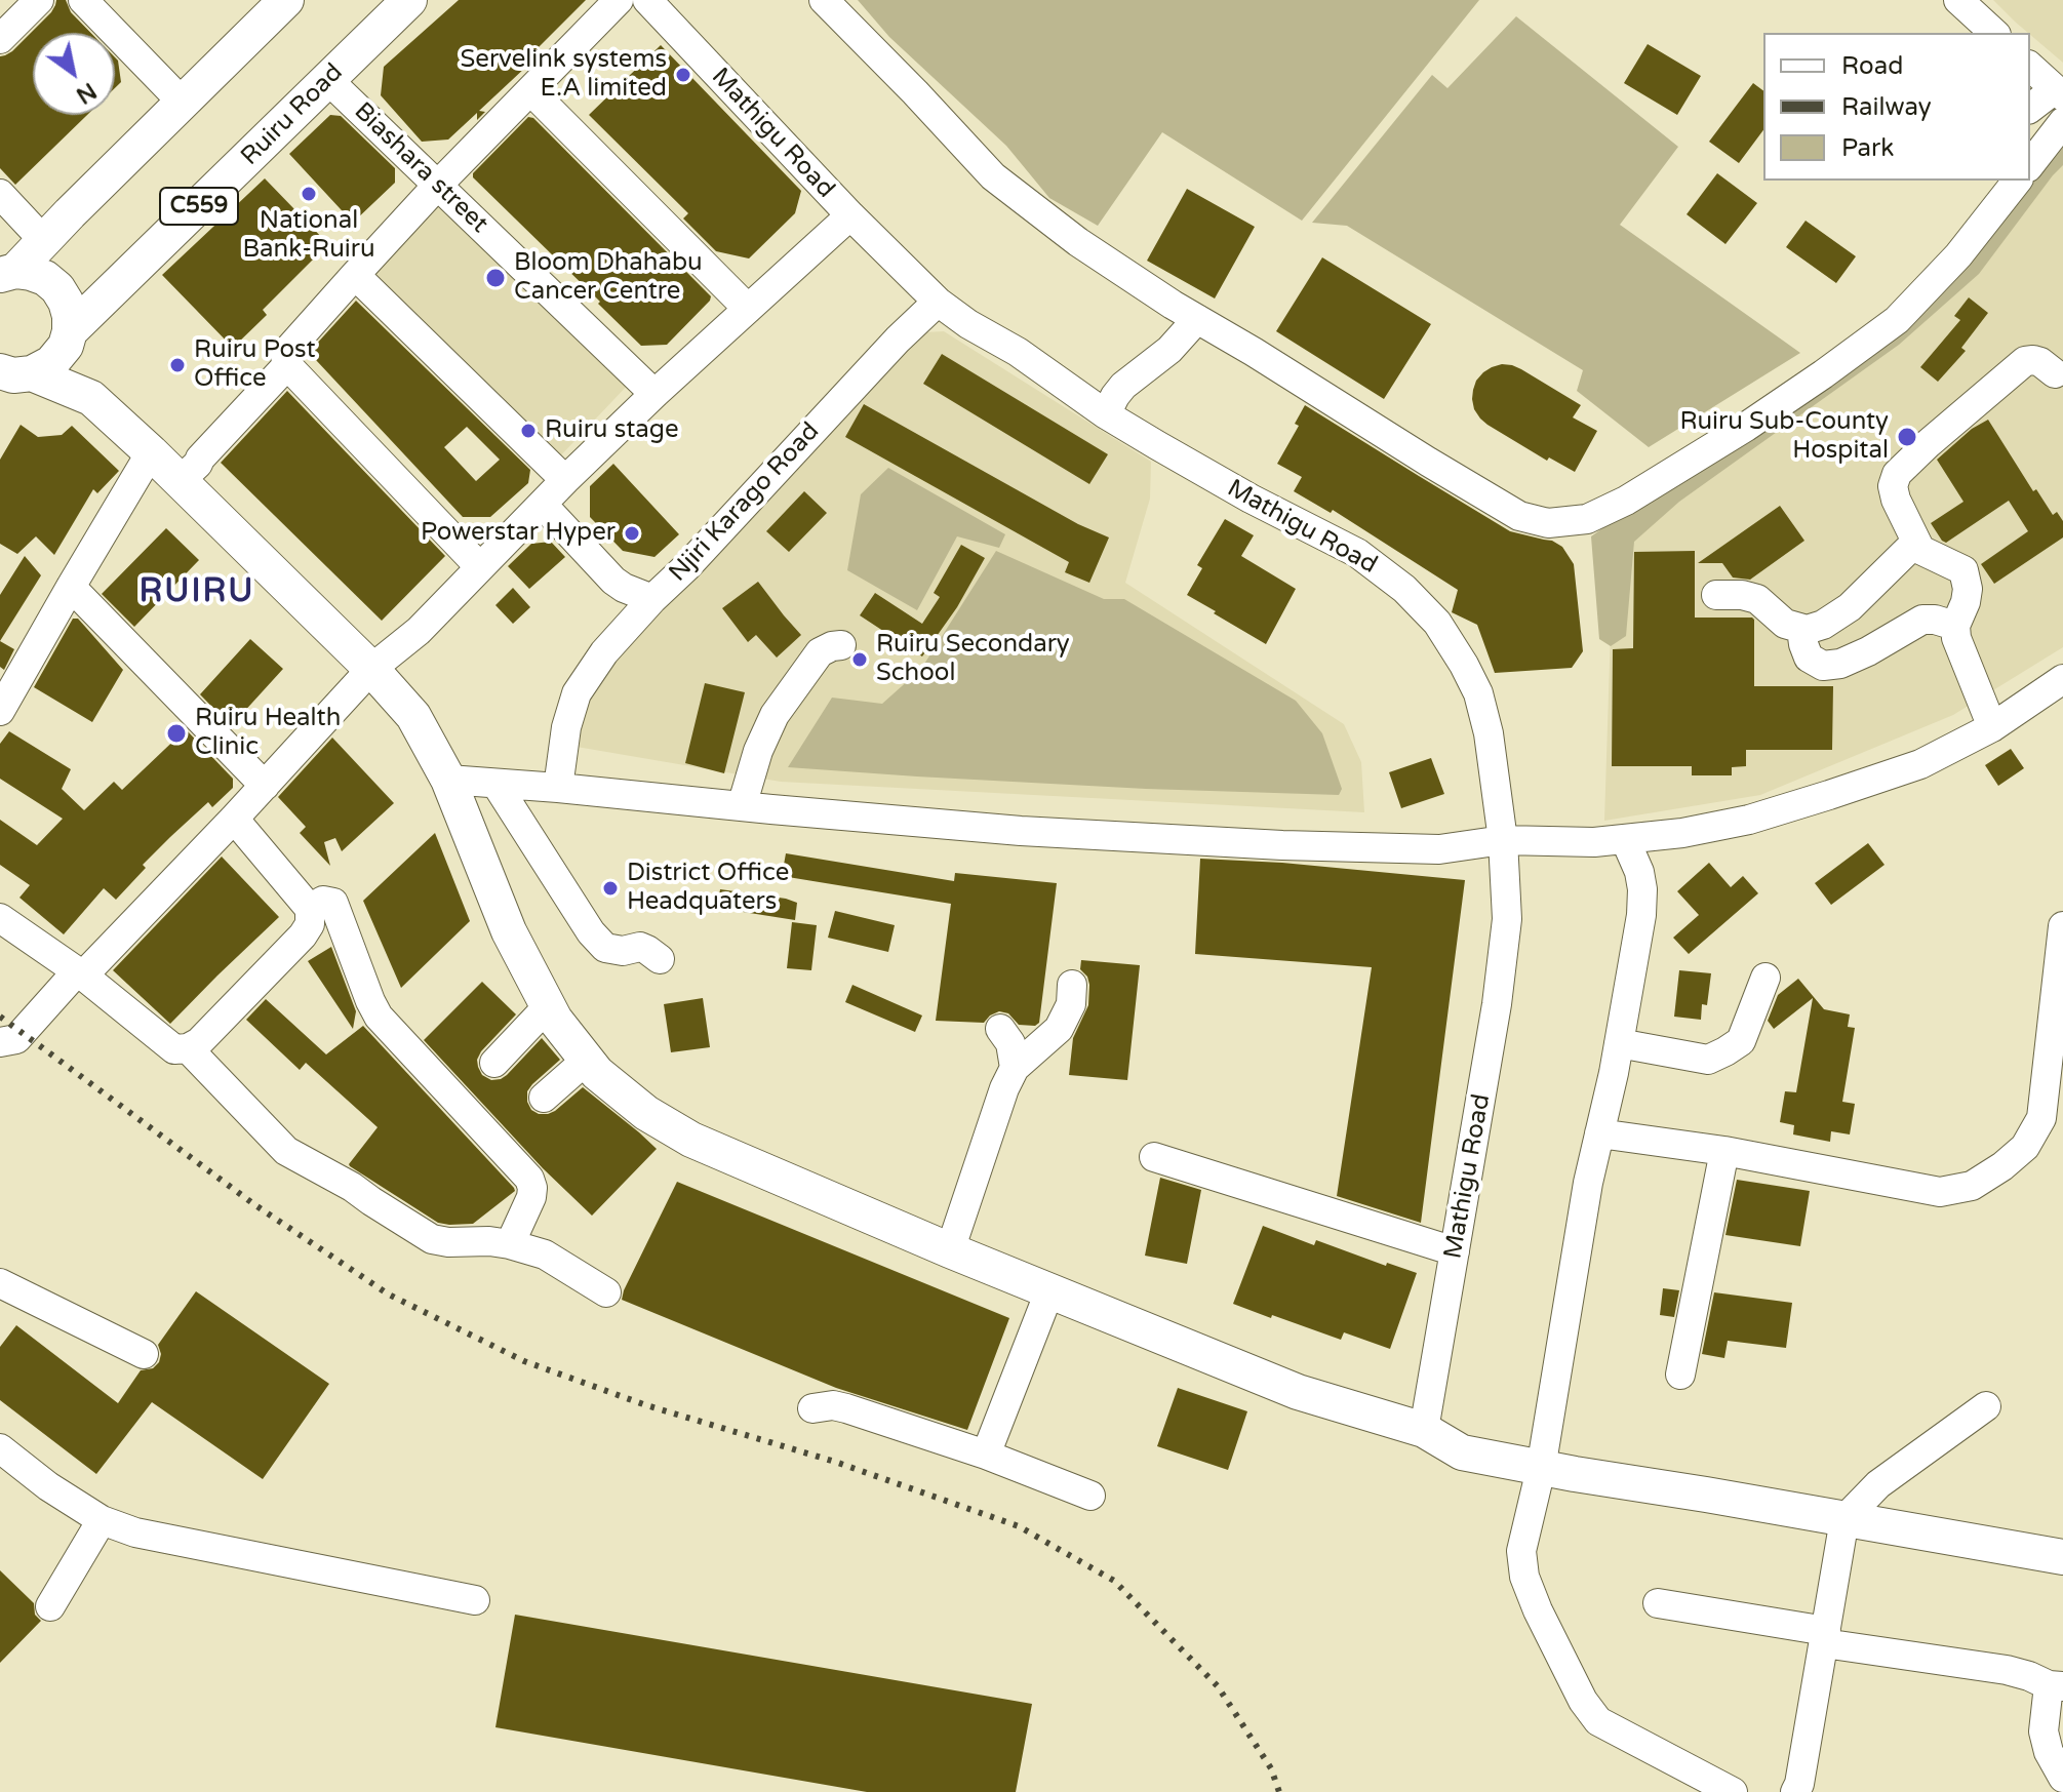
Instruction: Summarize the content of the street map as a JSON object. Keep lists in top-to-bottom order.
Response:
{
  "streets": {
    "main road": ["Ruiru Road", "C559"],
    "street": ["Mathigu Road", "Biashara street", "Njiri Karago Road"]
  },
  "crossings": [
    ["Ruiru Road", "Biashara street"],
    ["Mathigu Road", "Njiri Karago Road"]
  ],
  "districts": ["RUIRU"],
  "places": [
    "Servelink systems E.A limited",
    "National Bank-Ruiru",
    "Bloom Dhahabu Cancer Centre",
    "Ruiru Post Office",
    "Ruiru stage",
    "Ruiru Sub-County Hospital",
    "Powerstar Hyper",
    "Ruiru Secondary School",
    "Ruiru Health Clinic",
    "District Office Headquaters"
  ],
  "legend": ["Road", "Railway", "Park"],
  "north": "bottom right"
}
